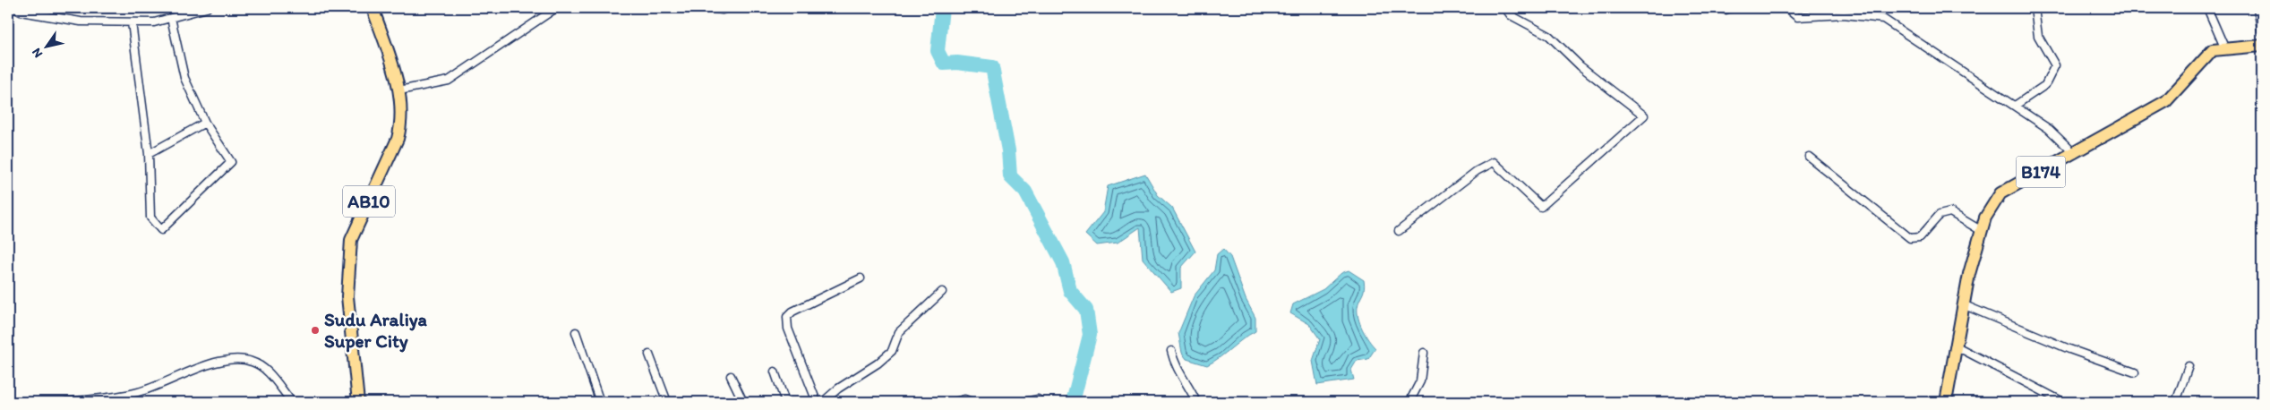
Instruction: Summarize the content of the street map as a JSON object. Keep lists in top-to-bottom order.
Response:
{
  "streets": {
    "main road": ["B174", "AB10"]
  },
  "places": ["Sudu Araliya Super City"],
  "north": "bottom left"
}
